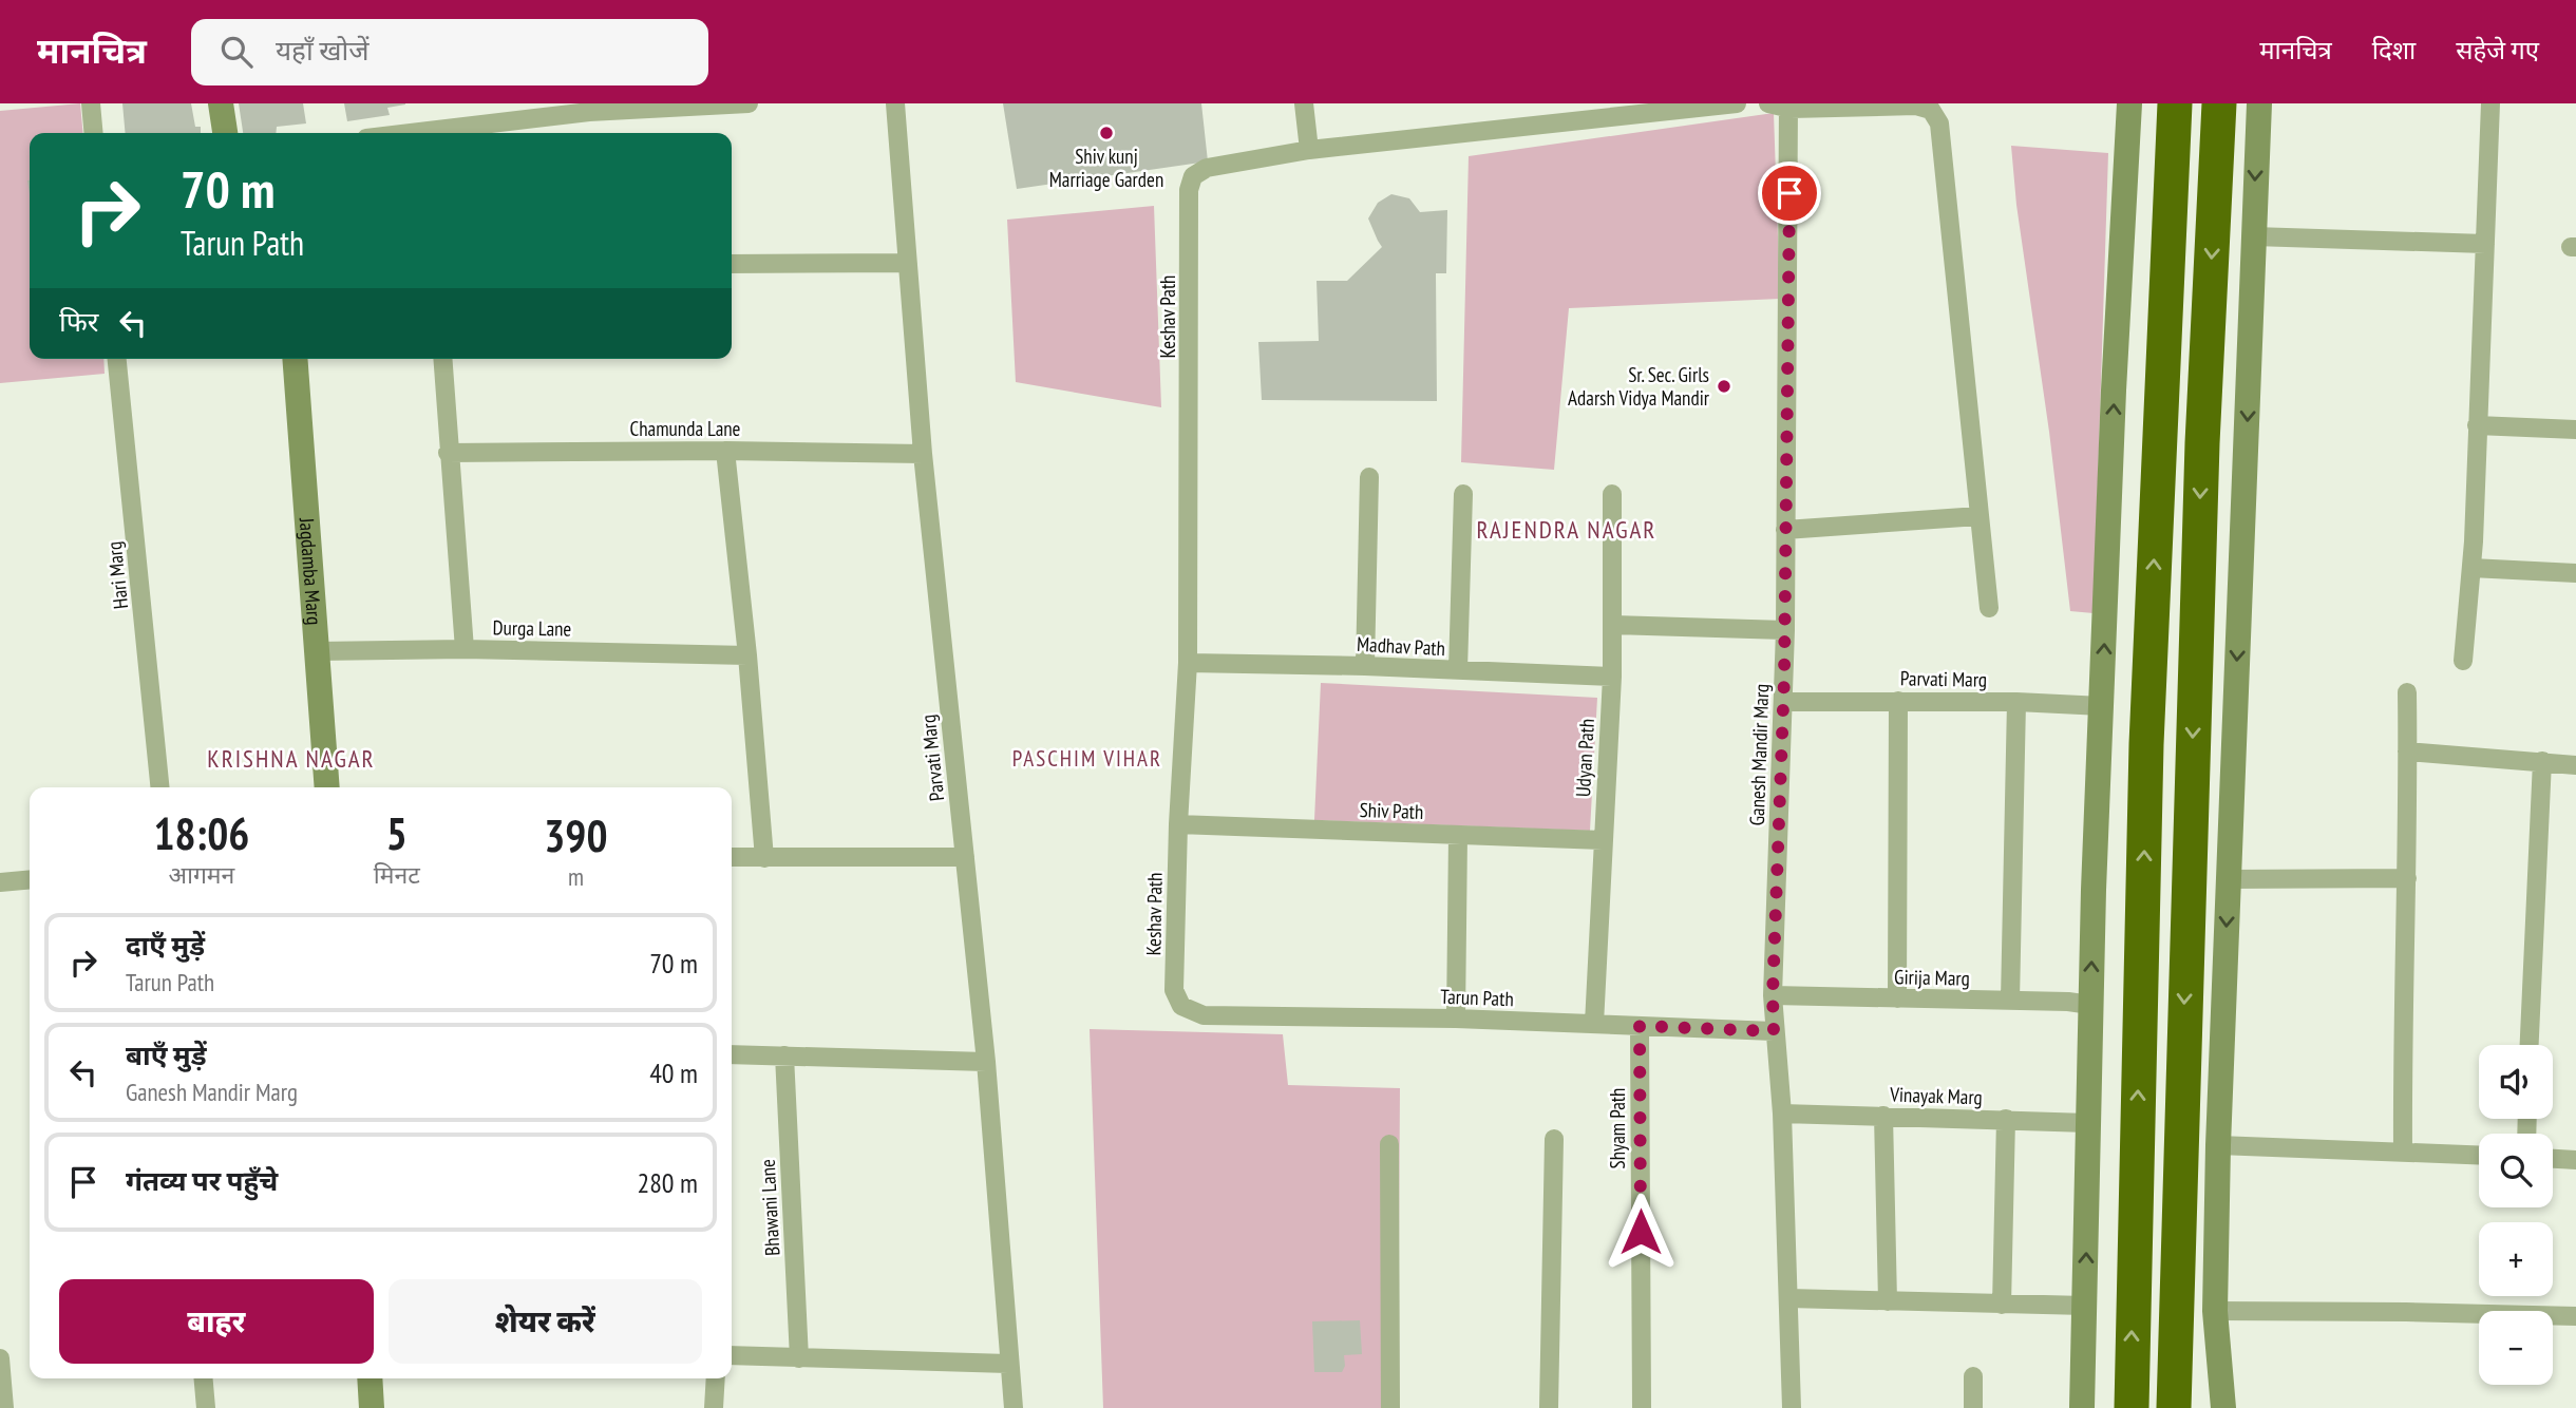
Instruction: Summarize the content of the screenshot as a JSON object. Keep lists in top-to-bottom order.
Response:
{
  "streets": {
    "street": [
      "Keshav Path",
      "Chamunda Lane",
      "Jagdamba Marg",
      "Hari Marg",
      "Durga Lane",
      "Madhav Path",
      "Parvati Marg",
      "Ganesh Mandir Marg",
      "Udyan Path",
      "Shiv Path",
      "Girija Marg",
      "Tarun Path",
      "Vinayak Marg",
      "Shyam Path",
      "Bhawani Lane"
    ]
  },
  "crossings": [
    ["Keshav Path", "Madhav Path"],
    ["Keshav Path", "Shiv Path"],
    ["Keshav Path", "Tarun Path"],
    ["Chamunda Lane", "Parvati Marg"],
    ["Jagdamba Marg", "Durga Lane"],
    ["Madhav Path", "Udyan Path"],
    ["Parvati Marg", "Ganesh Mandir Marg"],
    ["Ganesh Mandir Marg", "Girija Marg"],
    ["Ganesh Mandir Marg", "Tarun Path"],
    ["Ganesh Mandir Marg", "Vinayak Marg"],
    ["Udyan Path", "Shiv Path"],
    ["Udyan Path", "Tarun Path"],
    ["Tarun Path", "Shyam Path"]
  ],
  "districts": ["RAJENDRA NAGAR", "KRISHNA NAGAR", "PASCHIM VIHAR"],
  "places": ["Shiv kunj Marriage Garden", "Sr. Sec. Girls Adarsh Vidya Mandir"],
  "page": {
    "header": "मानचित्र",
    "search": "यहाँ खोजें",
    "nav": ["मानचित्र", "दिशा", "सहेजे गए"],
    "turn": ["70 m", "Tarun Path"],
    "then": "फिर",
    "eta": [
      "18:06",
      "आगमन",
      "5",
      "मिनट",
      "390",
      "m"
    ],
    "list": [
      {
        "name": "दाएँ मुड़ें",
        "note": "Tarun Path",
        "value": "70 m"
      },
      {
        "name": "बाएँ मुड़ें",
        "note": "Ganesh Mandir Marg",
        "value": "40 m"
      },
      {
        "name": "गंतव्य पर पहुँचे",
        "value": "280 m"
      }
    ],
    "map_buttons": ["+", "−"],
    "buttons": ["बाहर", "शेयर करें"]
  }
}
